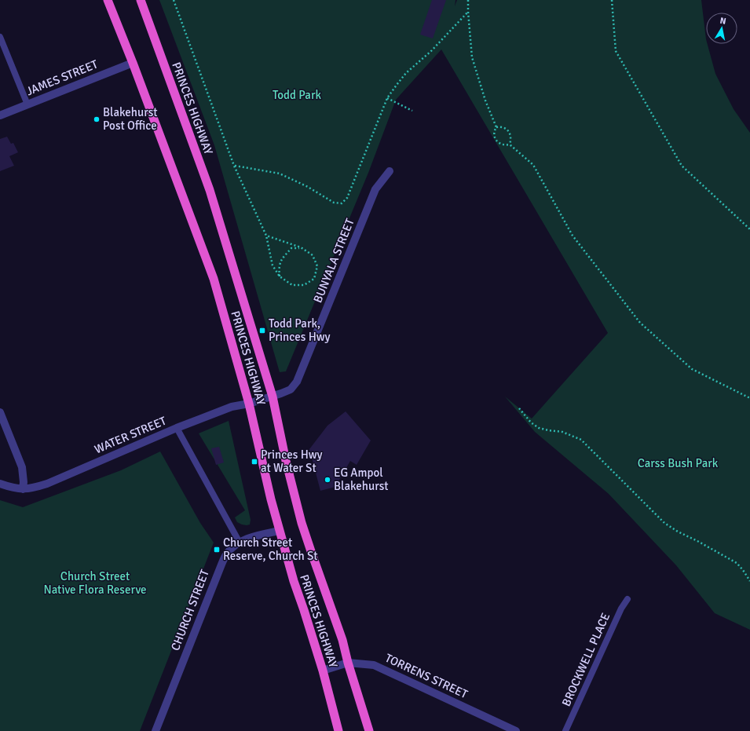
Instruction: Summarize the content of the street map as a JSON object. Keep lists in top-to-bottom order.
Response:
{
  "streets": {
    "highway": ["PRINCES HIGHWAY"],
    "street": [
      "JAMES STREET",
      "BUNYALA STREET",
      "WATER STREET",
      "CHURCH STREET",
      "TORRENS STREET"
    ],
    "lane": ["BROCKWELL PLACE"]
  },
  "crossings": [
    ["JAMES STREET", "PRINCES HIGHWAY"],
    ["PRINCES HIGHWAY", "BUNYALA STREET"],
    ["PRINCES HIGHWAY", "WATER STREET"],
    ["PRINCES HIGHWAY", "CHURCH STREET"],
    ["PRINCES HIGHWAY", "TORRENS STREET"],
    ["BUNYALA STREET", "WATER STREET"]
  ],
  "parks": ["Todd Park", "Carss Bush Park", "Church Street Native Flora Reserve"],
  "places": {
    "other": ["Blakehurst Post Office", "EG Ampol Blakehurst"],
    "transit": ["Todd Park, Princes Hwy", "Princes Hwy at Water St", "Church Street Reserve, Church St"]
  },
  "north": "top"
}
